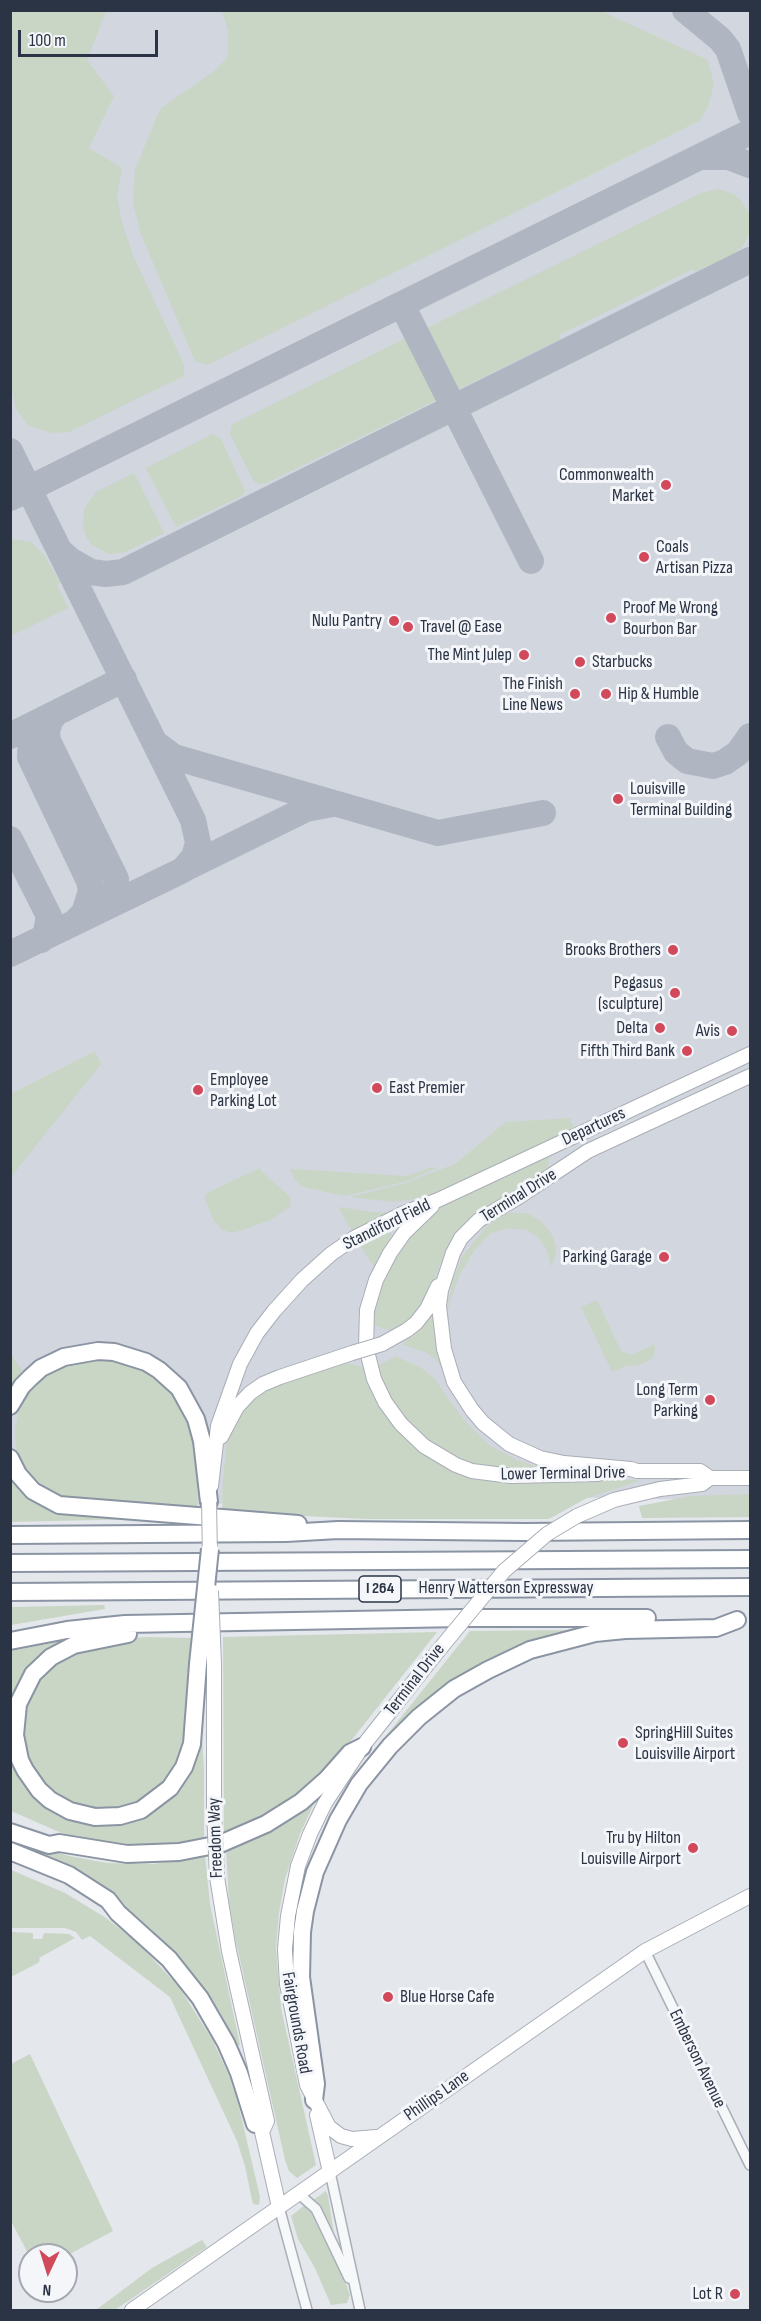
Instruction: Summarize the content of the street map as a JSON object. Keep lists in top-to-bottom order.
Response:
{
  "streets": {
    "highway": ["Henry Watterson Expressway", "I 264"],
    "main road": [
      "Departures",
      "Terminal Drive",
      "Standiford Field",
      "Lower Terminal Drive",
      "Freedom Way",
      "Fairgrounds Road",
      "Phillips Lane"
    ],
    "street": ["Emberson Avenue"]
  },
  "crossings": [
    ["Departures", "Standiford Field"],
    ["Departures", "Lower Terminal Drive"],
    ["Terminal Drive", "Lower Terminal Drive"],
    ["Terminal Drive", "Fairgrounds Road"],
    ["Standiford Field", "Lower Terminal Drive"],
    ["Freedom Way", "Phillips Lane"],
    ["Emberson Avenue", "Phillips Lane"]
  ],
  "places": [
    "Commonwealth Market",
    "Coals Artisan Pizza",
    "Proof Me Wrong Bourbon Bar",
    "Nulu Pantry",
    "Travel @ Ease",
    "The Mint Julep",
    "Starbucks",
    "The Finish Line News",
    "Hip & Humble",
    "Louisville Terminal Building",
    "Brooks Brothers",
    "Pegasus (sculpture)",
    "Delta",
    "Avis",
    "Fifth Third Bank",
    "East Premier",
    "Employee Parking Lot",
    "Parking Garage",
    "Long Term Parking",
    "SpringHill Suites Louisville Airport",
    "Tru by Hilton Louisville Airport",
    "Blue Horse Cafe",
    "Lot R"
  ],
  "scale_bar": "100 m",
  "north": "bottom"
}
